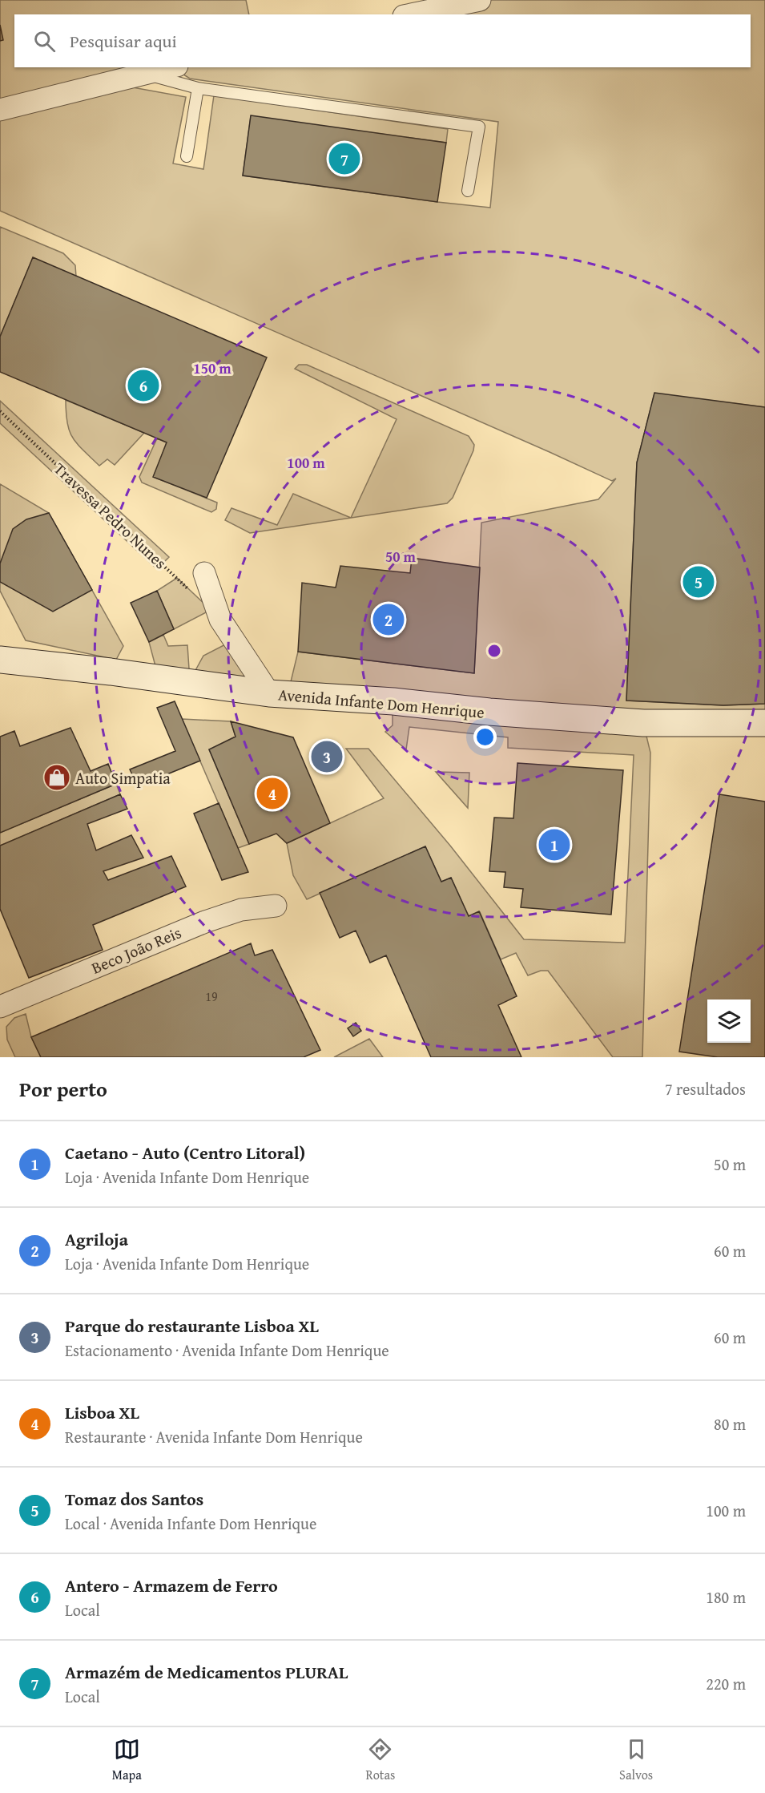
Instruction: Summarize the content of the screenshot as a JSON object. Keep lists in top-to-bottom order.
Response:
{
  "streets": {
    "main road": ["Avenida Infante Dom Henrique"],
    "street": ["Beco João Reis"],
    "path": ["Travessa Pedro Nunes"]
  },
  "places": {
    "shop": ["Auto Simpatia"]
  },
  "house_numbers": ["19"],
  "page": {
    "search": "Pesquisar aqui",
    "pins": [
      "7",
      "6",
      "5",
      "2",
      "3",
      "4",
      "1"
    ],
    "heading": ["Por perto", "7 resultados"],
    "list": [
      {
        "mark": "1",
        "name": "Caetano - Auto (Centro Litoral)",
        "note": "Loja · Avenida Infante Dom Henrique",
        "value": "50 m"
      },
      {
        "mark": "2",
        "name": "Agriloja",
        "note": "Loja · Avenida Infante Dom Henrique",
        "value": "60 m"
      },
      {
        "mark": "3",
        "name": "Parque do restaurante Lisboa XL",
        "note": "Estacionamento · Avenida Infante Dom Henrique",
        "value": "60 m"
      },
      {
        "mark": "4",
        "name": "Lisboa XL",
        "note": "Restaurante · Avenida Infante Dom Henrique",
        "value": "80 m"
      },
      {
        "mark": "5",
        "name": "Tomaz dos Santos",
        "note": "Local · Avenida Infante Dom Henrique",
        "value": "100 m"
      },
      {
        "mark": "6",
        "name": "Antero - Armazem de Ferro",
        "note": "Local",
        "value": "180 m"
      },
      {
        "mark": "7",
        "name": "Armazém de Medicamentos PLURAL",
        "note": "Local",
        "value": "220 m"
      }
    ],
    "nav": ["Mapa", "Rotas", "Salvos"]
  },
  "rings": ["150 m", "100 m", "50 m"]
}
